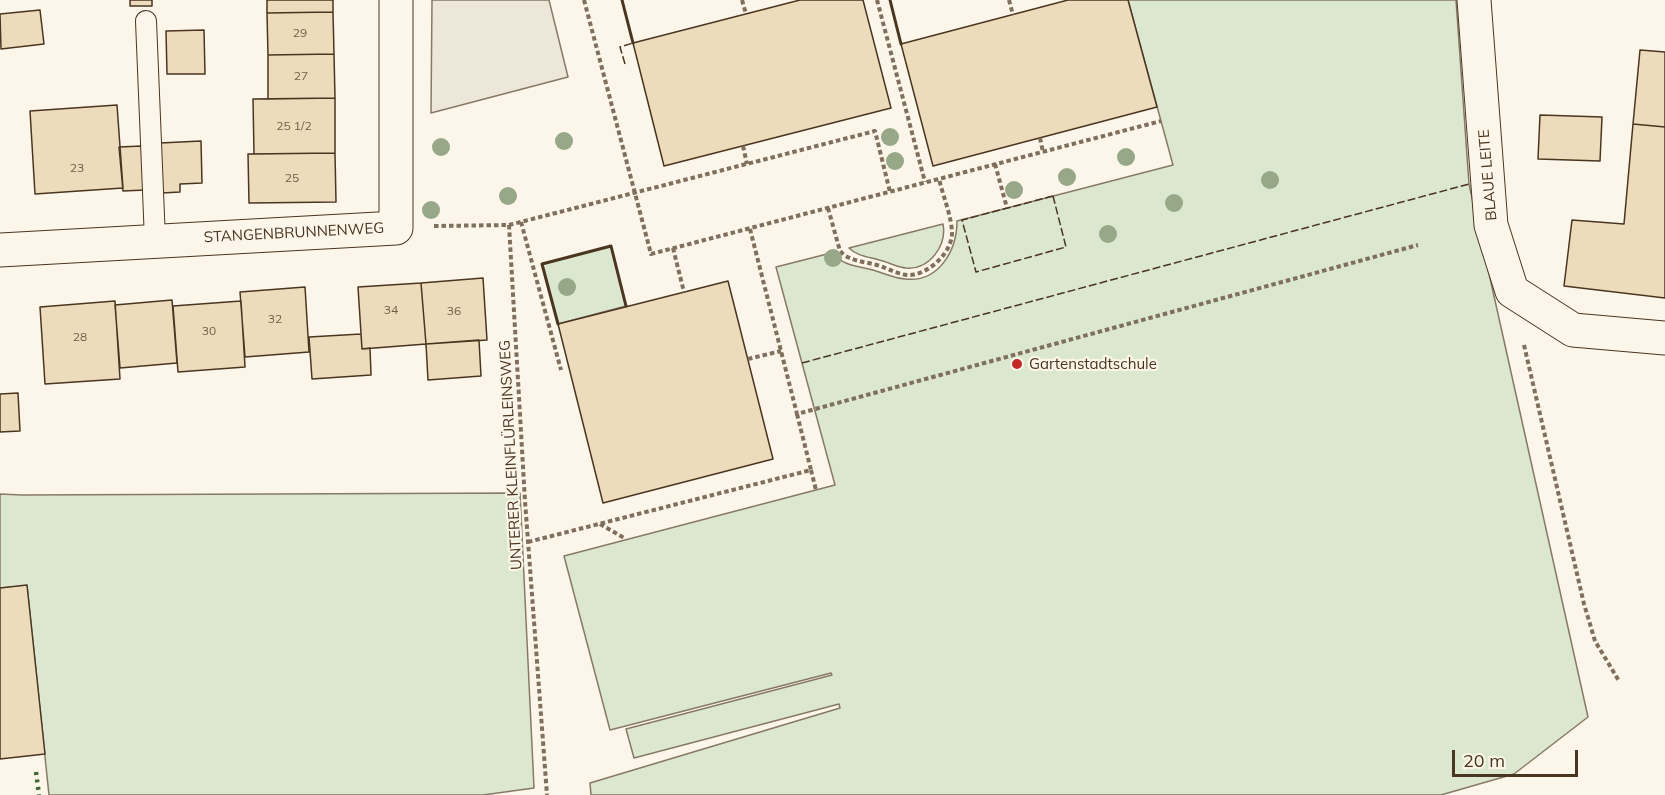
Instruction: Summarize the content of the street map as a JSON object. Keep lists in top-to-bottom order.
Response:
{
  "streets": {
    "street": ["BLAUE LEITE", "STANGENBRUNNENWEG"],
    "path": ["UNTERER KLEINFLÜRLEINSWEG"]
  },
  "places": ["Gartenstadtschule"],
  "house_numbers": [
    "29",
    "27",
    "25 1/2",
    "23",
    "25",
    "34",
    "36",
    "32",
    "30",
    "28"
  ],
  "scale_bar": "20 m"
}
